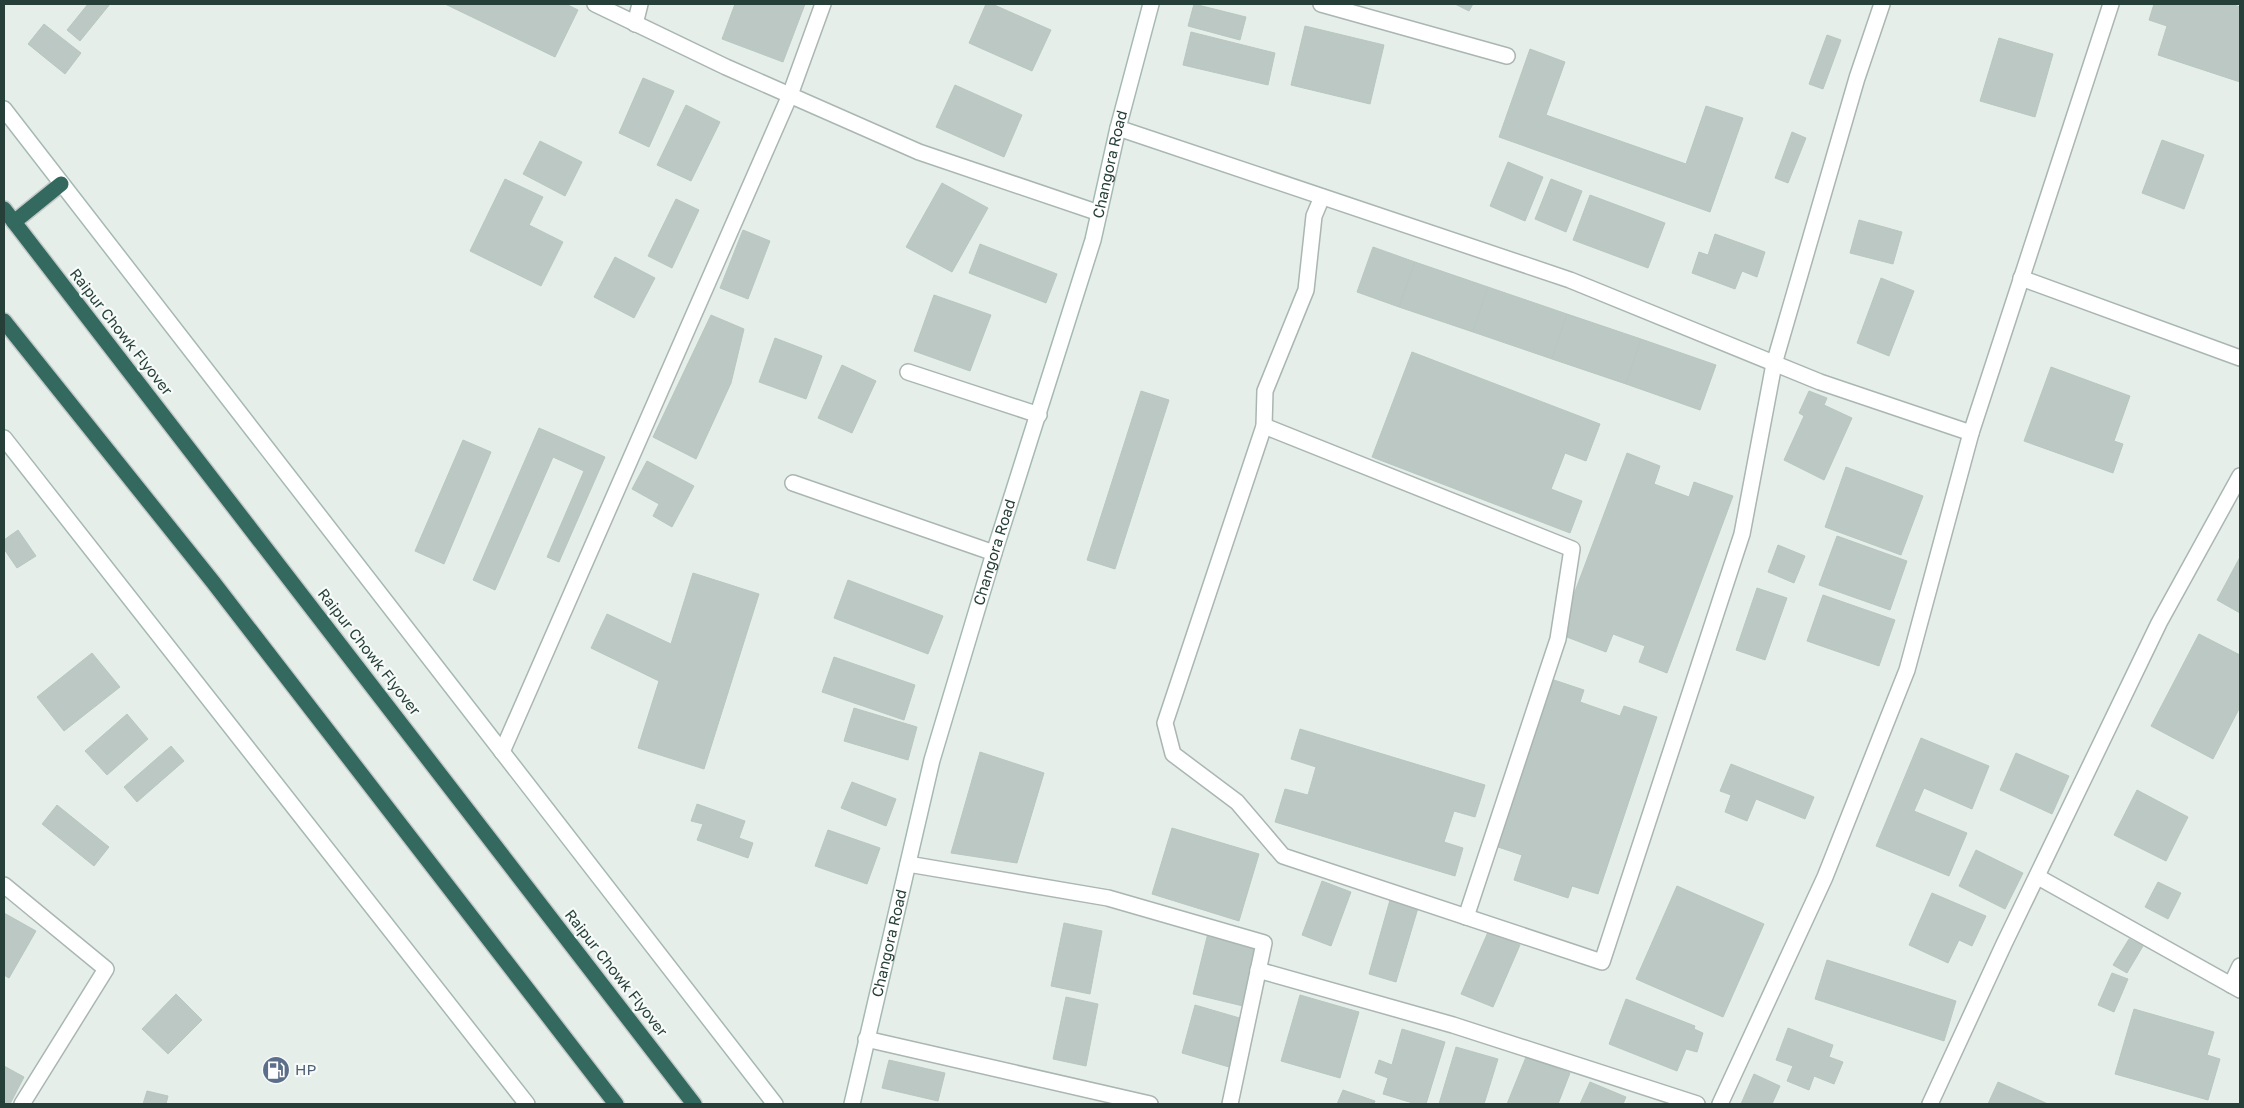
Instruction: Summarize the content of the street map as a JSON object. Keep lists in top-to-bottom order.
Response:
{
  "streets": {
    "highway": ["Raipur Chowk Flyover"],
    "street": ["Changora Road"]
  },
  "places": {
    "fuel station": ["HP"]
  }
}
